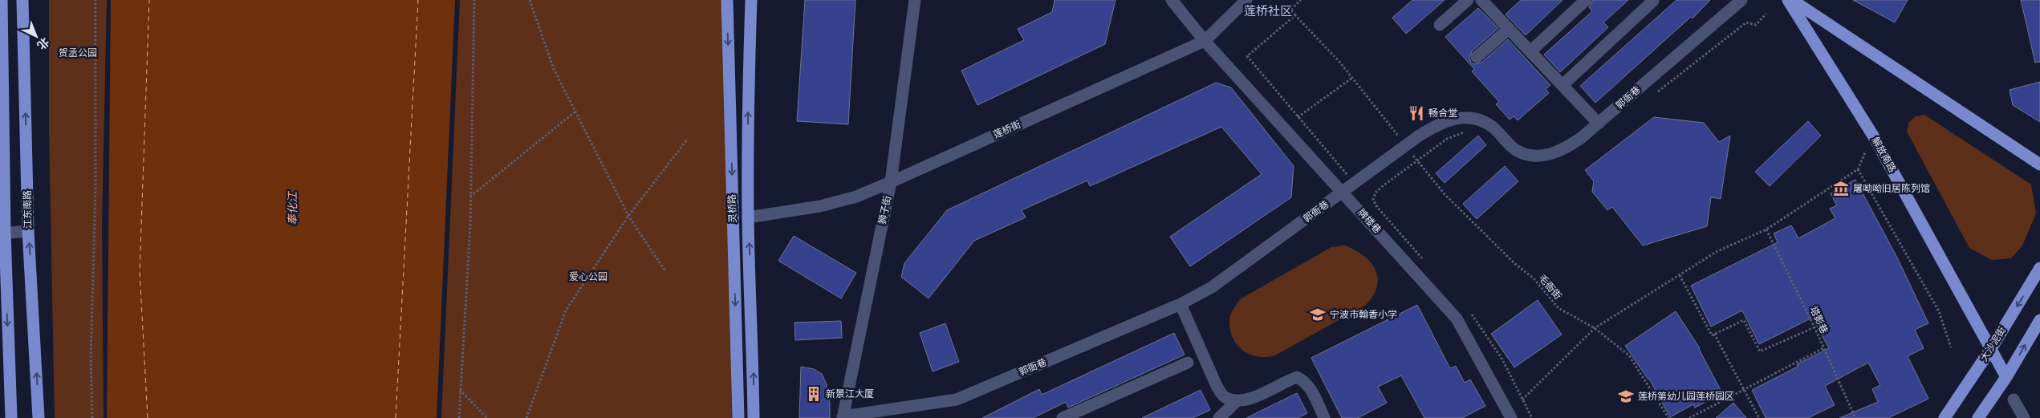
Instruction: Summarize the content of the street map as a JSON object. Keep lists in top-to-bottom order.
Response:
{
  "streets": {
    "main road": [
      "解放南路",
      "灵桥路",
      "江东南路",
      "大沙泥街"
    ],
    "street": [
      "郭衙巷",
      "莲桥街",
      "狮子街",
      "牌楼巷"
    ],
    "path": ["毛衙街", "塔影巷"]
  },
  "crossings": [
    ["郭衙巷", "狮子街"],
    ["郭衙巷", "牌楼巷"],
    ["郭衙巷", "毛衙街"],
    ["莲桥街", "灵桥路"],
    ["莲桥街", "狮子街"],
    ["莲桥街", "牌楼巷"],
    ["解放南路", "大沙泥街"]
  ],
  "districts": ["莲桥社区"],
  "water": ["奉化江"],
  "parks": ["贺丞公园", "爱心公园"],
  "places": {
    "restaurant": ["畅合堂"],
    "museum": ["屠呦呦旧居陈列馆"],
    "school or university": ["宁波市翰香小学", "莲桥第幼儿园莲桥园区"],
    "building": ["新景江大厦"]
  },
  "north": "bottom right"
}
